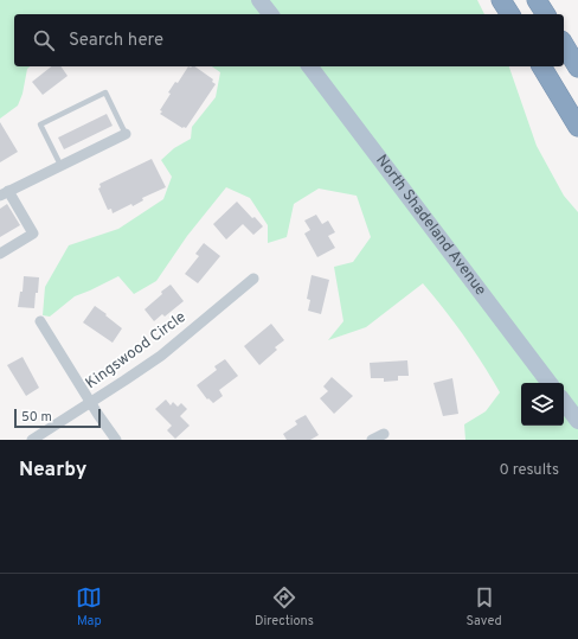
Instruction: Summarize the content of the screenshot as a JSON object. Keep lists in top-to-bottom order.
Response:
{
  "streets": {
    "main road": ["North Shadeland Avenue"],
    "street": ["Kingswood Circle"]
  },
  "scale_bar": "50 m",
  "page": {
    "search": "Search here",
    "scale": "50 m",
    "heading": ["Nearby", "0 results"],
    "nav": ["Map", "Directions", "Saved"]
  }
}
